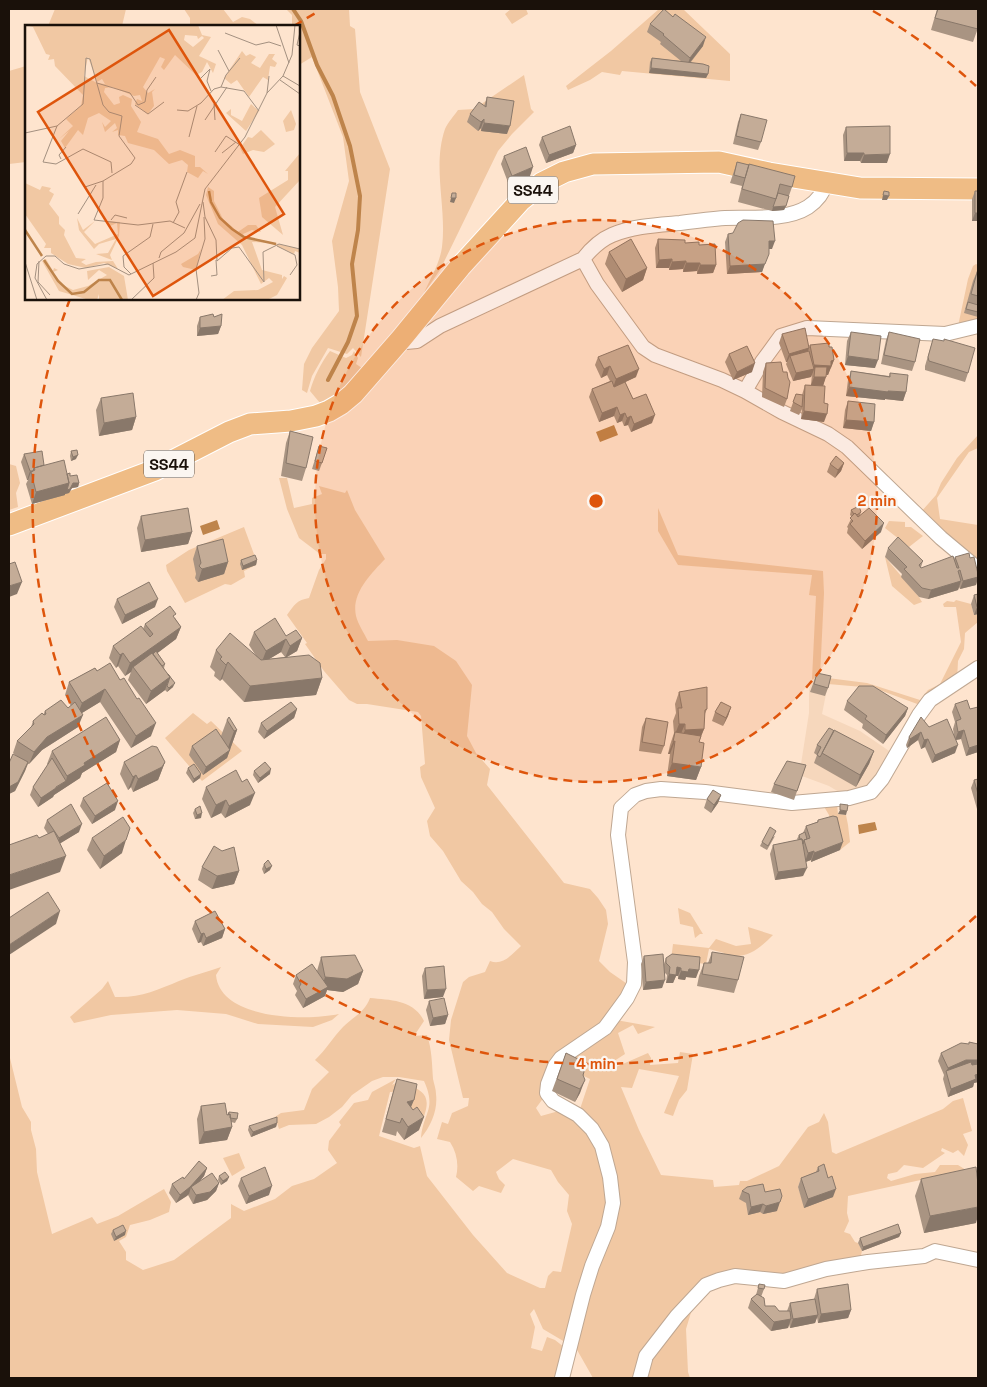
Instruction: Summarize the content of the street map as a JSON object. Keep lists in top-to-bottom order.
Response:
{
  "streets": {
    "main road": ["SS44"]
  },
  "rings": ["2 min", "4 min"]
}
